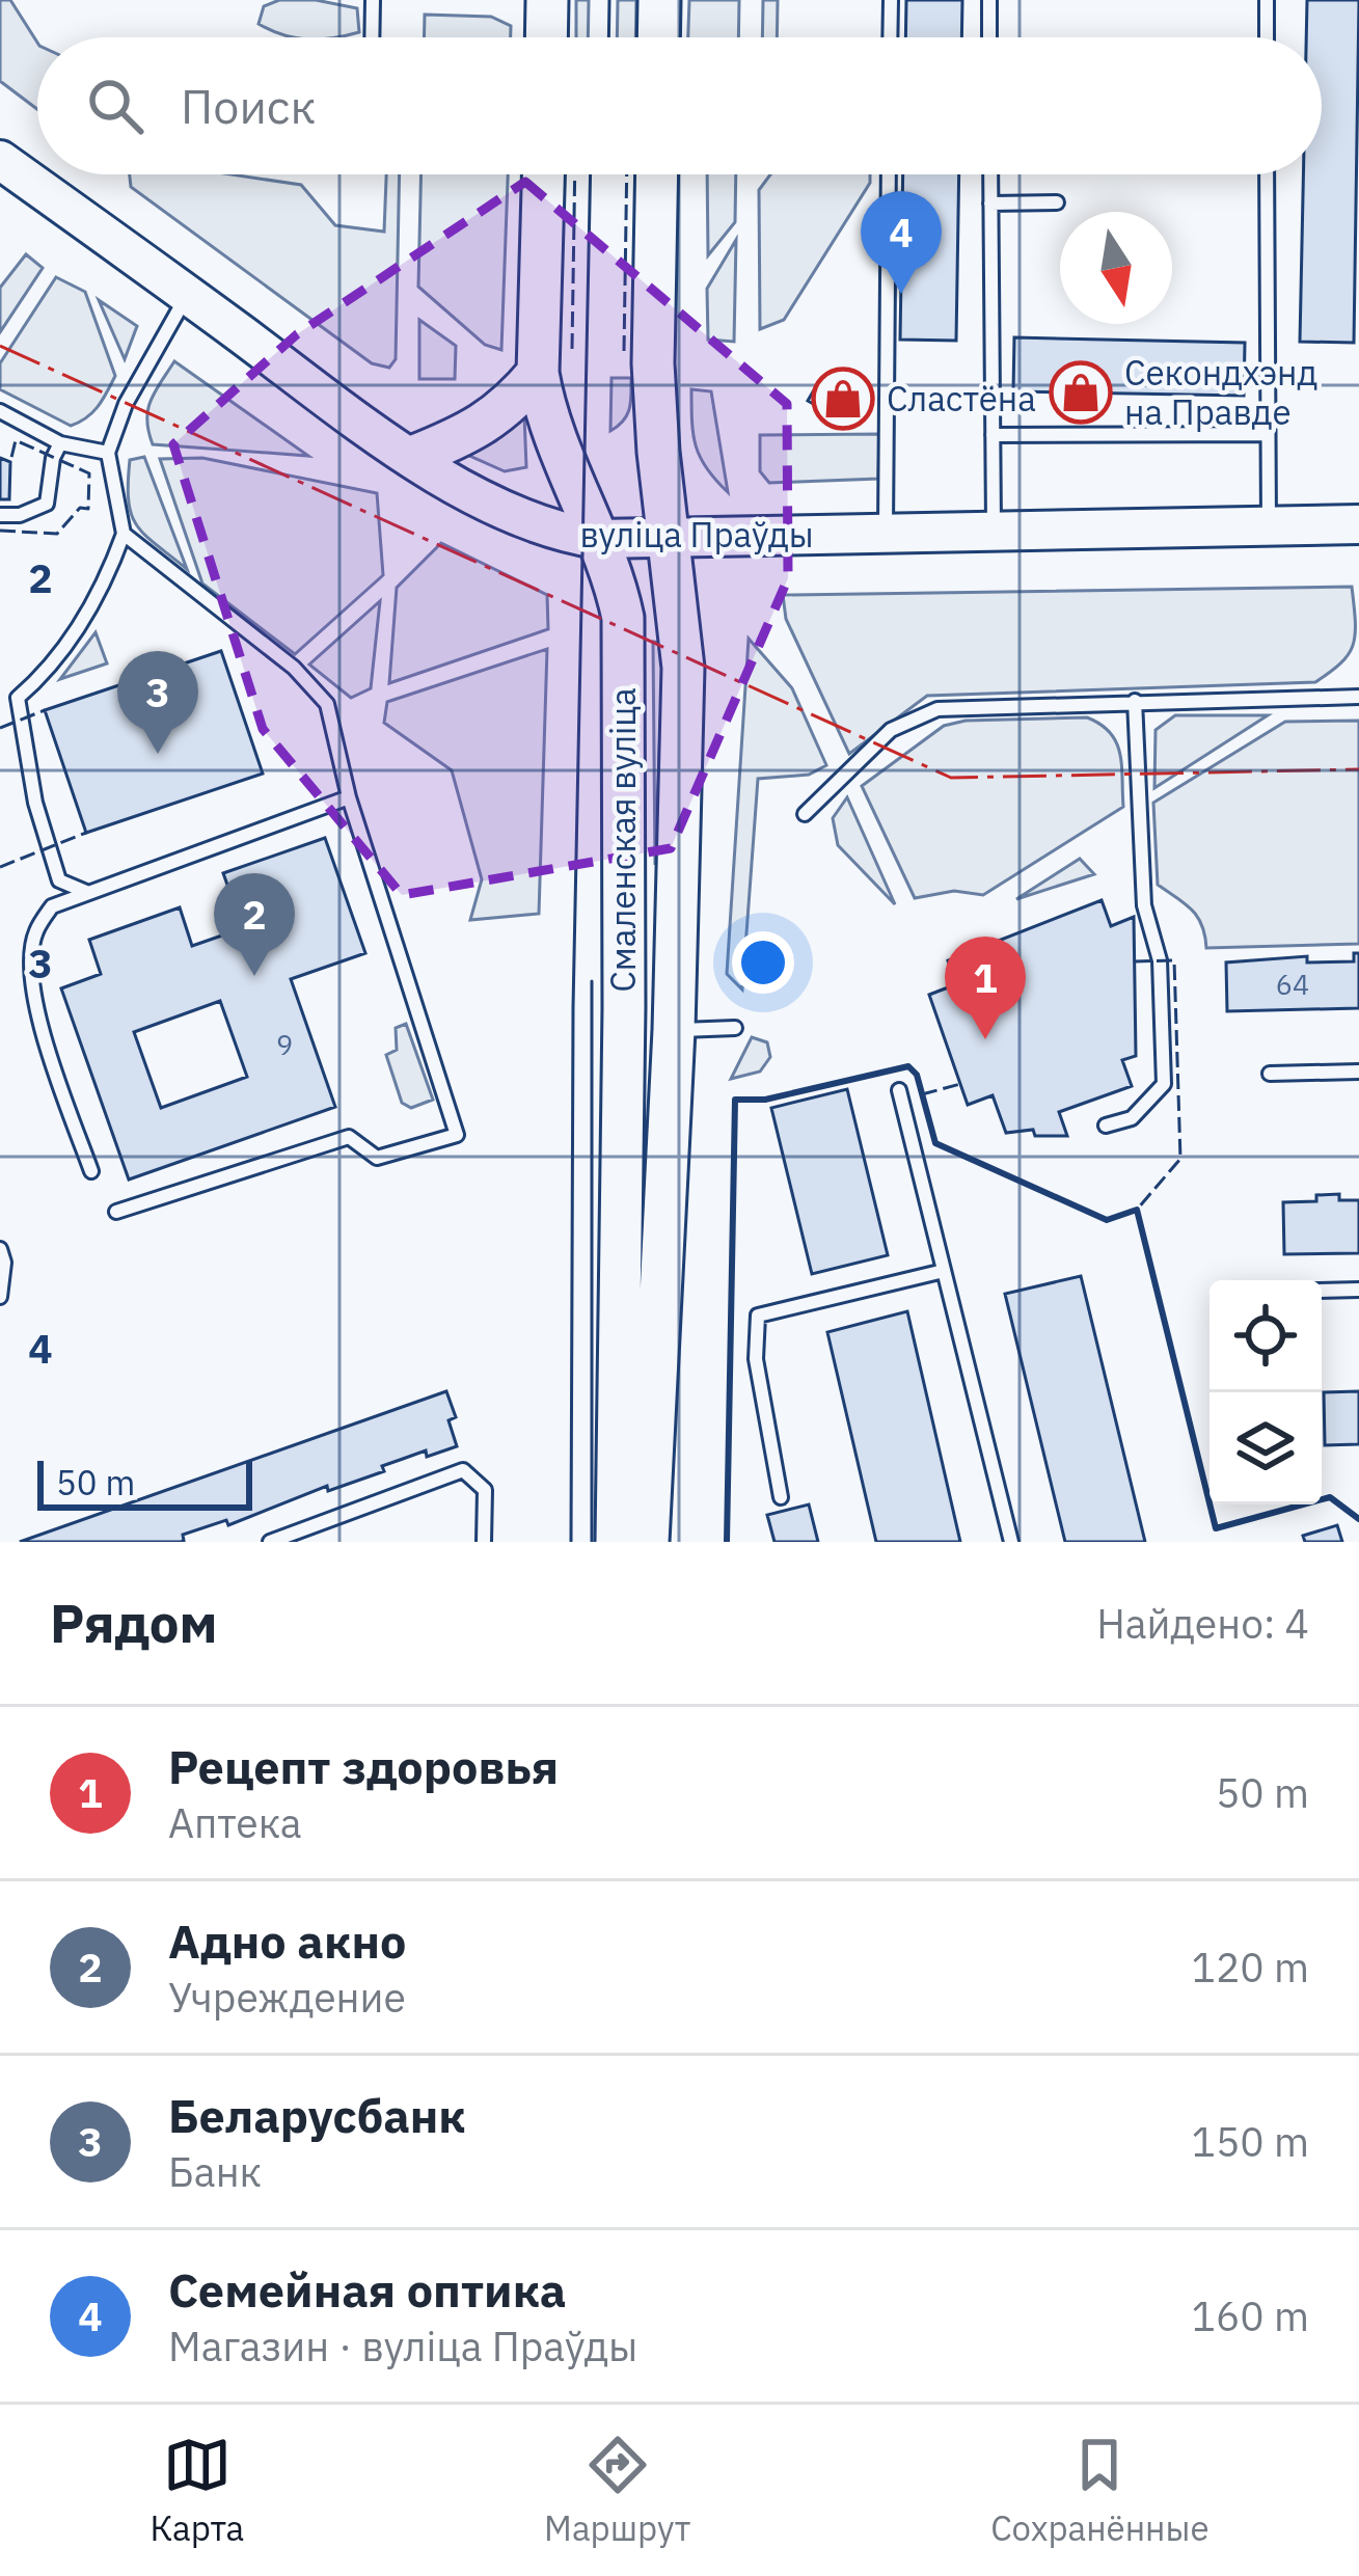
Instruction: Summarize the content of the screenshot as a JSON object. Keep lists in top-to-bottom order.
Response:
{
  "streets": {
    "main road": ["вуліца Праўды", "Смаленская вуліца"]
  },
  "crossings": [
    ["вуліца Праўды", "Смаленская вуліца"]
  ],
  "places": {
    "shop": ["Секондхэнд на Правде", "Сластёна"]
  },
  "house_numbers": ["64", "9"],
  "scale_bar": "50 m",
  "north": "bottom",
  "page": {
    "search": "Поиск",
    "pins": [
      "4",
      "3",
      "2",
      "1"
    ],
    "scale": "50 m",
    "heading": ["Рядом", "Найдено: 4"],
    "list": [
      {
        "mark": "1",
        "name": "Рецепт здоровья",
        "note": "Аптека",
        "value": "50 m"
      },
      {
        "mark": "2",
        "name": "Адно акно",
        "note": "Учреждение",
        "value": "120 m"
      },
      {
        "mark": "3",
        "name": "Беларусбанк",
        "note": "Банк",
        "value": "150 m"
      },
      {
        "mark": "4",
        "name": "Семейная оптика",
        "note": "Магазин · вуліца Праўды",
        "value": "160 m"
      }
    ],
    "nav": ["Карта", "Маршрут", "Сохранённые"]
  },
  "grid": {
    "rows": ["2", "3", "4"]
  }
}
